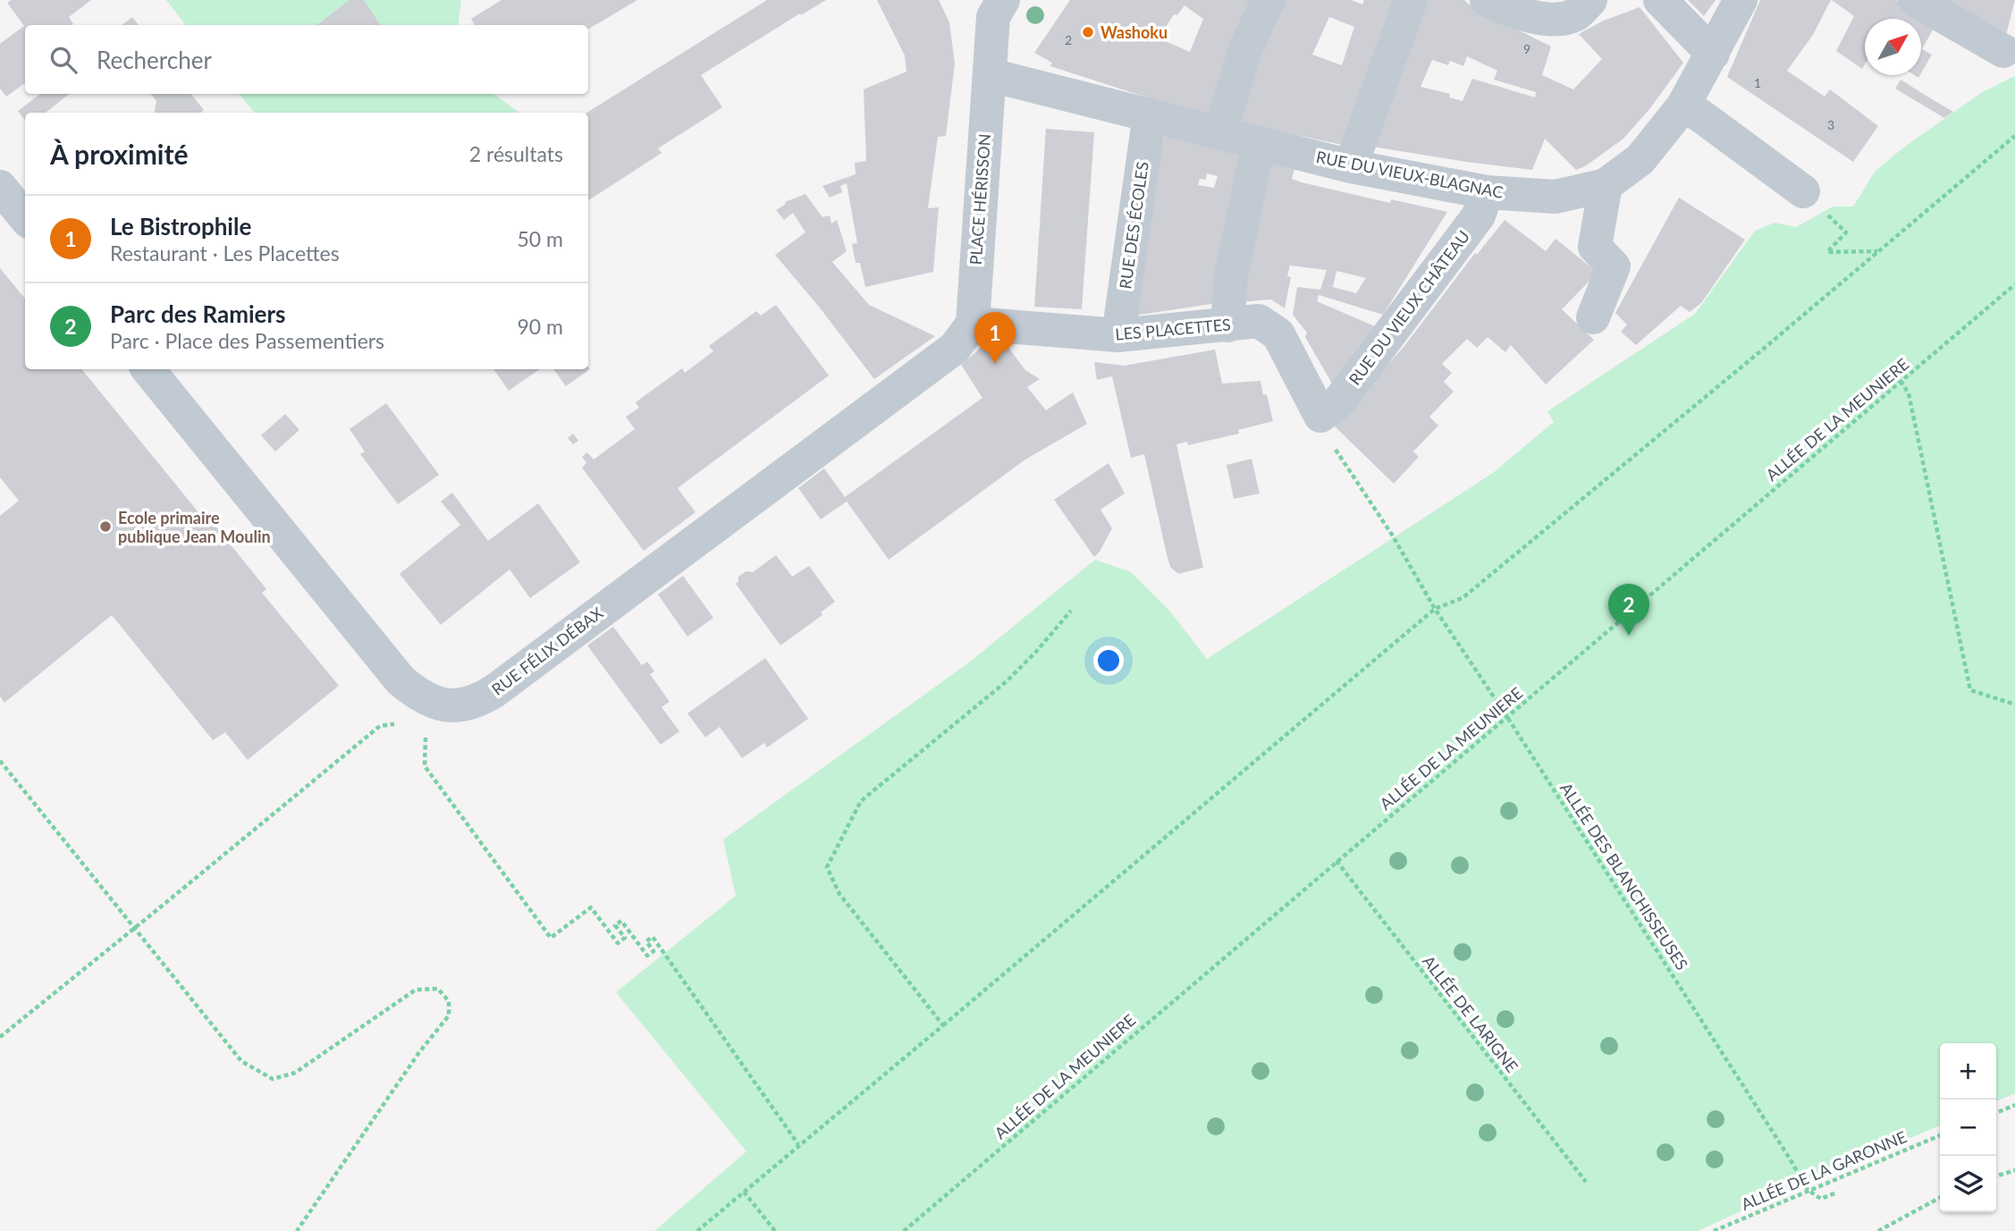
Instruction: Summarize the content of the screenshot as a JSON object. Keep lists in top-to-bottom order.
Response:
{
  "streets": {
    "street": [
      "RUE DU VIEUX-BLAGNAC",
      "PLACE HÉRISSON",
      "RUE DES ÉCOLES",
      "RUE DU VIEUX CHÂTEAU",
      "LES PLACETTES",
      "RUE FÉLIX DÉBAX"
    ],
    "path": [
      "ALLÉE DE LA MEUNIERE",
      "ALLÉE DES BLANCHISSEUSES",
      "ALLÉE DE LARIGNE",
      "ALLÉE DE LA GARONNE"
    ]
  },
  "crossings": [
    ["RUE DU VIEUX-BLAGNAC", "PLACE HÉRISSON"],
    ["RUE DU VIEUX-BLAGNAC", "RUE DES ÉCOLES"],
    ["RUE DU VIEUX-BLAGNAC", "RUE DU VIEUX CHÂTEAU"],
    ["PLACE HÉRISSON", "LES PLACETTES"],
    ["PLACE HÉRISSON", "RUE FÉLIX DÉBAX"],
    ["RUE DES ÉCOLES", "LES PLACETTES"],
    ["RUE DU VIEUX CHÂTEAU", "LES PLACETTES"],
    ["LES PLACETTES", "RUE FÉLIX DÉBAX"],
    ["ALLÉE DE LA MEUNIERE", "ALLÉE DES BLANCHISSEUSES"],
    ["ALLÉE DE LA MEUNIERE", "ALLÉE DE LARIGNE"],
    ["ALLÉE DES BLANCHISSEUSES", "ALLÉE DE LA GARONNE"]
  ],
  "places": ["Washoku", "Ecole primaire publique Jean Moulin"],
  "house_numbers": [
    "2",
    "9",
    "1",
    "3"
  ],
  "north": "top right",
  "page": {
    "search": "Rechercher",
    "heading": ["À proximité", "2 résultats"],
    "list": [
      {
        "mark": "1",
        "name": "Le Bistrophile",
        "note": "Restaurant · Les Placettes",
        "value": "50 m"
      },
      {
        "mark": "2",
        "name": "Parc des Ramiers",
        "note": "Parc · Place des Passementiers",
        "value": "90 m"
      }
    ],
    "pins": ["1", "2"],
    "map_buttons": ["+", "−"]
  }
}
